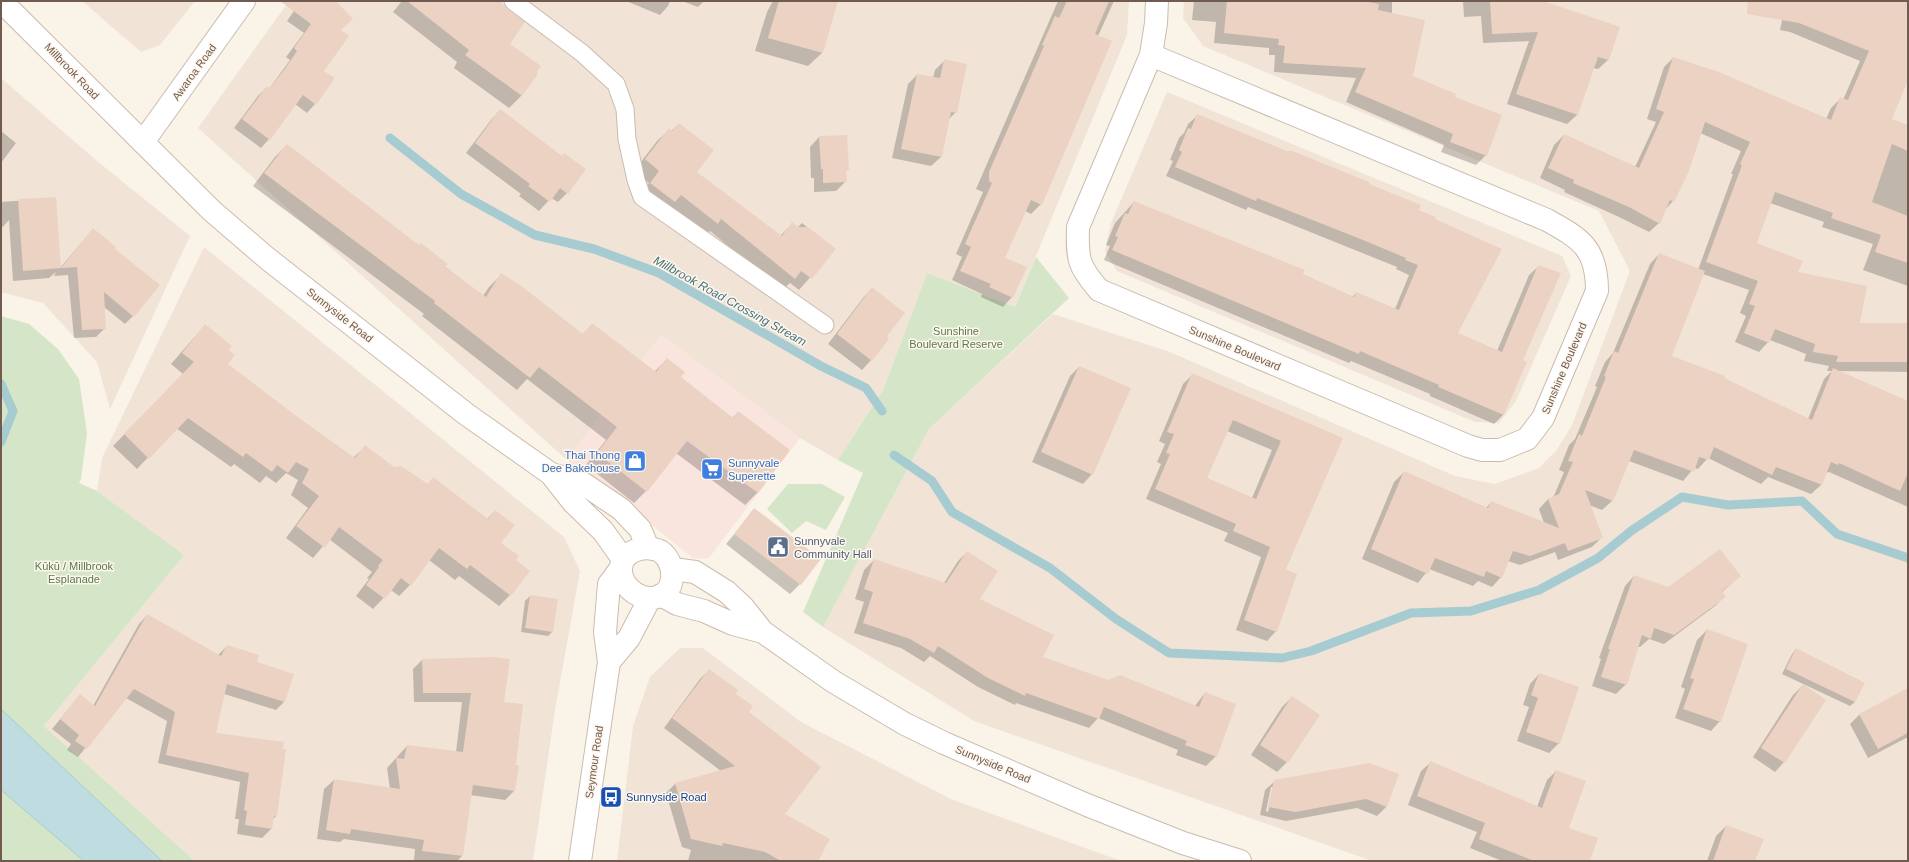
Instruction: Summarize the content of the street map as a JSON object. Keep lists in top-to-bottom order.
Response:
{
  "streets": {
    "street": [
      "Millbrook Road",
      "Awaroa Road",
      "Sunnyside Road",
      "Sunshine Boulevard",
      "Seymour Road"
    ]
  },
  "crossings": [
    ["Millbrook Road", "Awaroa Road"],
    ["Millbrook Road", "Sunnyside Road"],
    ["Awaroa Road", "Sunnyside Road"],
    ["Sunnyside Road", "Seymour Road"]
  ],
  "water": ["Millbrook Road Crossing Stream"],
  "parks": ["Sunshine Boulevard Reserve", "Kūkū / Millbrook Esplanade"],
  "places": {
    "shop": ["Thai Thong Dee Bakehouse"],
    "supermarket": ["Sunnyvale Superette"],
    "public building": ["Sunnyvale Community Hall"],
    "bus stop": ["Sunnyside Road"]
  }
}
